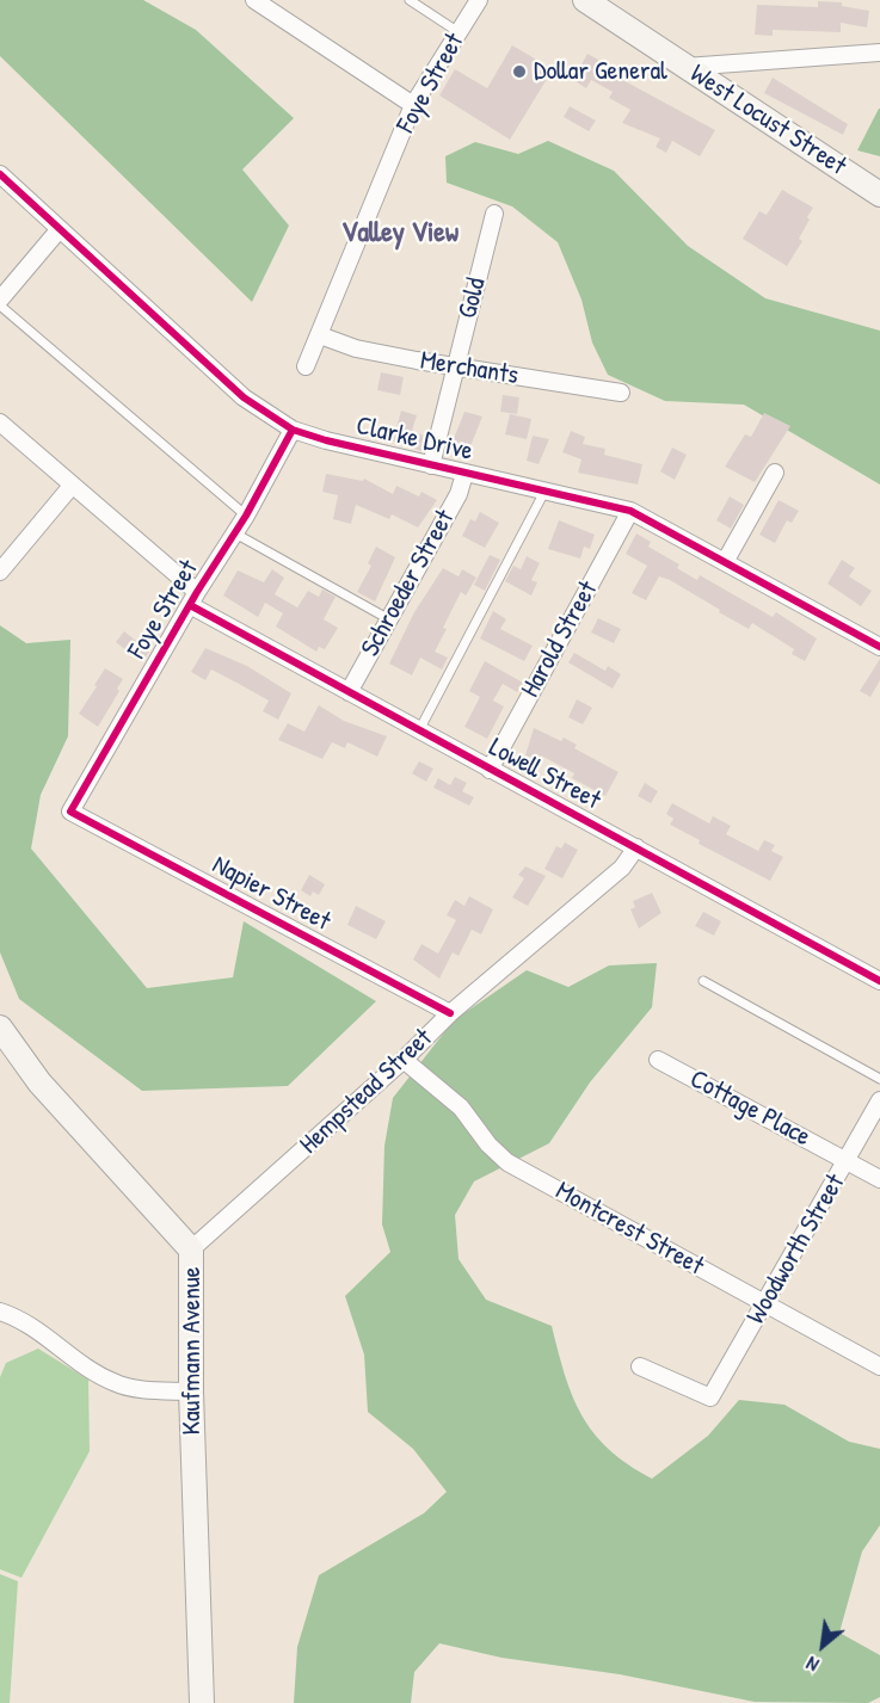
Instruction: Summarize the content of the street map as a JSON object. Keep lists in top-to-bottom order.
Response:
{
  "streets": {
    "main road": ["West Locust Street", "Kaufmann Avenue"],
    "street": [
      "Foye Street",
      "Gold",
      "Merchants",
      "Clarke Drive",
      "Schroeder Street",
      "Harold Street",
      "Lowell Street",
      "Napier Street",
      "Hempstead Street",
      "Cottage Place",
      "Montcrest Street",
      "Woodworth Street"
    ]
  },
  "crossings": [
    ["Foye Street", "Merchants"],
    ["Foye Street", "Clarke Drive"],
    ["Foye Street", "Lowell Street"],
    ["Foye Street", "Napier Street"],
    ["Gold", "Merchants"],
    ["Gold", "Clarke Drive"],
    ["Clarke Drive", "Schroeder Street"],
    ["Clarke Drive", "Harold Street"],
    ["Schroeder Street", "Lowell Street"],
    ["Harold Street", "Lowell Street"],
    ["Lowell Street", "Hempstead Street"],
    ["Napier Street", "Hempstead Street"],
    ["Hempstead Street", "Montcrest Street"],
    ["Hempstead Street", "Kaufmann Avenue"],
    ["Cottage Place", "Woodworth Street"],
    ["Montcrest Street", "Woodworth Street"]
  ],
  "districts": ["Valley View"],
  "places": ["Dollar General"],
  "north": "bottom left"
}
